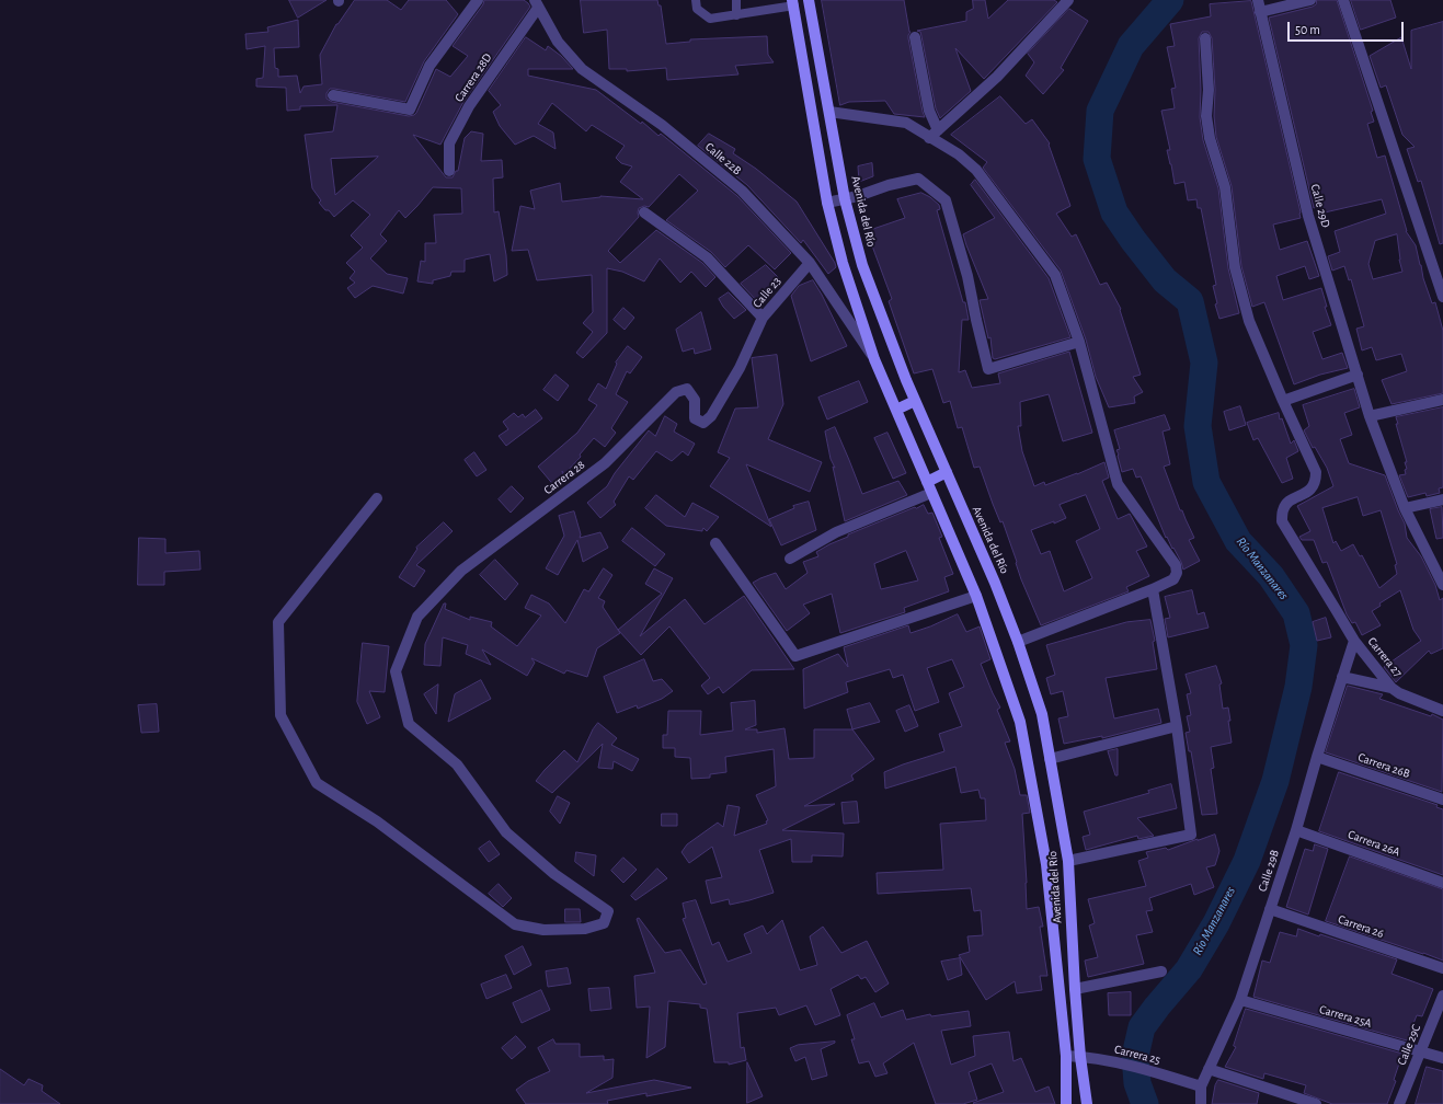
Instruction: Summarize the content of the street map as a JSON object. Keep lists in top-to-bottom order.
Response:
{
  "streets": {
    "main road": ["Avenida del Río"],
    "street": [
      "Carrera 28D",
      "Calle 22B",
      "Calle 29D",
      "Calle 23",
      "Carrera 28",
      "Carrera 27",
      "Carrera 26B",
      "Carrera 26A",
      "Calle 29B",
      "Carrera 26",
      "Carrera 25A",
      "Calle 29C",
      "Carrera 25"
    ]
  },
  "crossings": [
    ["Carrera 28D", "Calle 22B"],
    ["Calle 22B", "Avenida del Río"],
    ["Calle 22B", "Calle 23"],
    ["Avenida del Río", "Carrera 25"],
    ["Calle 23", "Carrera 28"],
    ["Carrera 27", "Calle 29B"],
    ["Carrera 26B", "Calle 29B"],
    ["Carrera 26A", "Calle 29B"],
    ["Calle 29B", "Carrera 26"],
    ["Calle 29B", "Carrera 25A"],
    ["Calle 29B", "Carrera 25"],
    ["Carrera 25A", "Calle 29C"]
  ],
  "water": ["Río Manzanares"],
  "scale_bar": "50 m"
}
